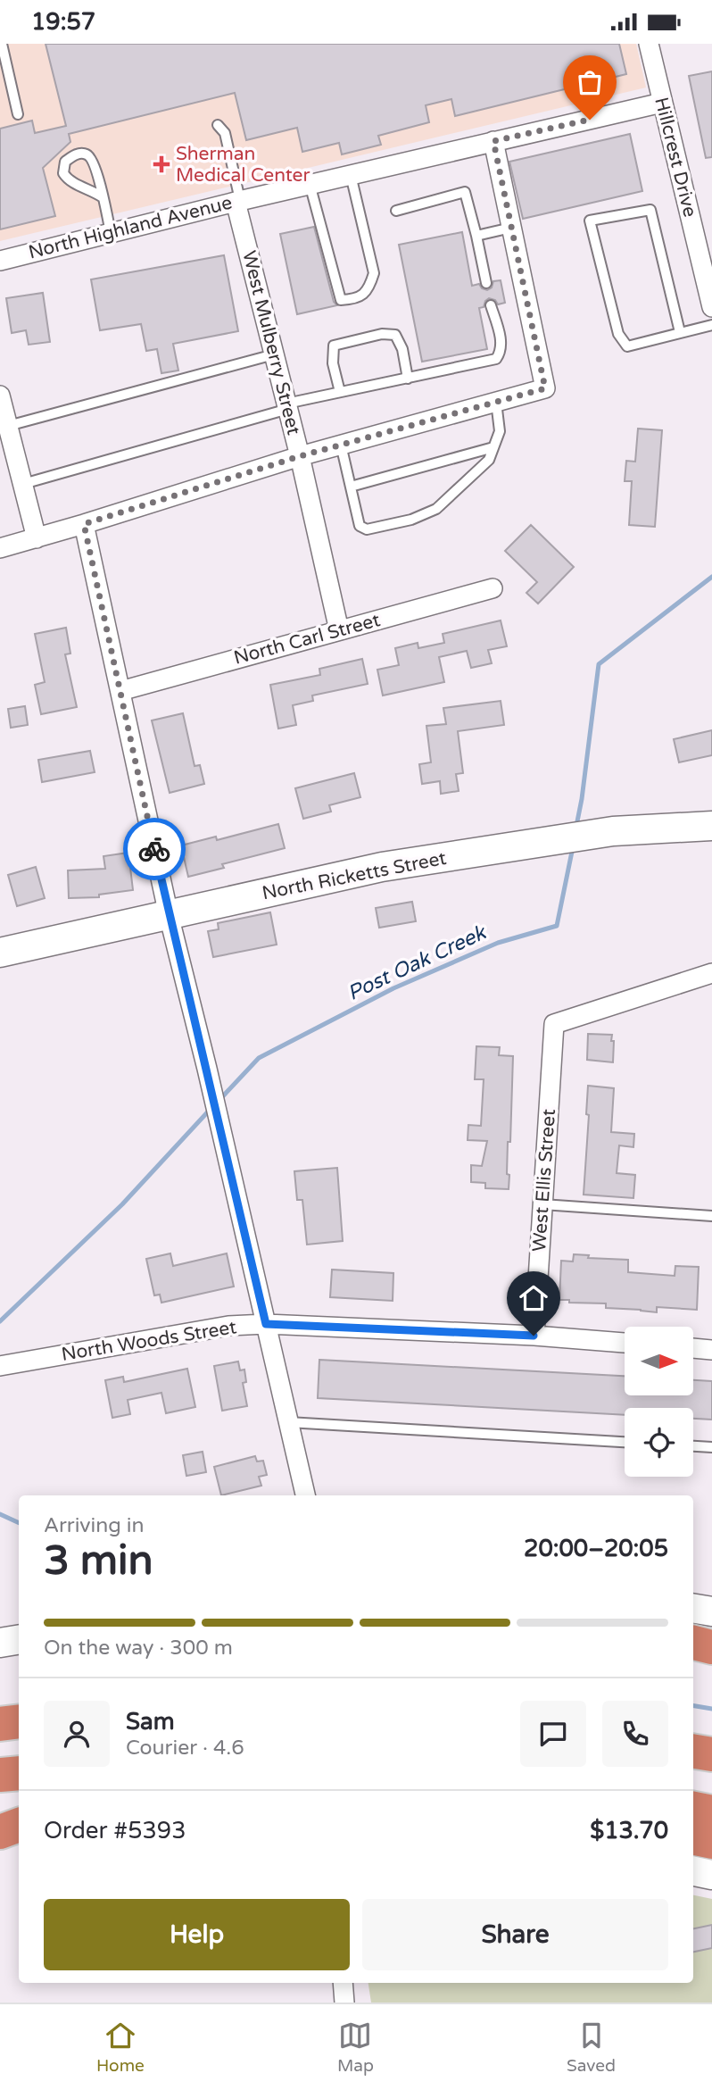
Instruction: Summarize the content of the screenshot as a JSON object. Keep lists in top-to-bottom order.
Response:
{
  "streets": {
    "street": [
      "Hillcrest Drive",
      "North Highland Avenue",
      "West Mulberry Street",
      "North Carl Street",
      "North Ricketts Street",
      "West Ellis Street",
      "North Woods Street"
    ]
  },
  "crossings": [
    ["Hillcrest Drive", "North Highland Avenue"],
    ["North Highland Avenue", "West Mulberry Street"],
    ["West Mulberry Street", "North Carl Street"],
    ["West Ellis Street", "North Woods Street"]
  ],
  "water": ["Post Oak Creek"],
  "places": {
    "health": ["Sherman Medical Center"]
  },
  "north": "right",
  "page": {
    "status": "19:57",
    "heading": ["3 min", "Arriving in", "20:00–20:05"],
    "panel": [
      "Sam",
      "Courier · 4.6",
      "Order #5393",
      "$13.70"
    ],
    "bar": "On the way · 300 m",
    "buttons": ["Help", "Share"],
    "tabs": ["Home", "Map", "Saved"]
  }
}
